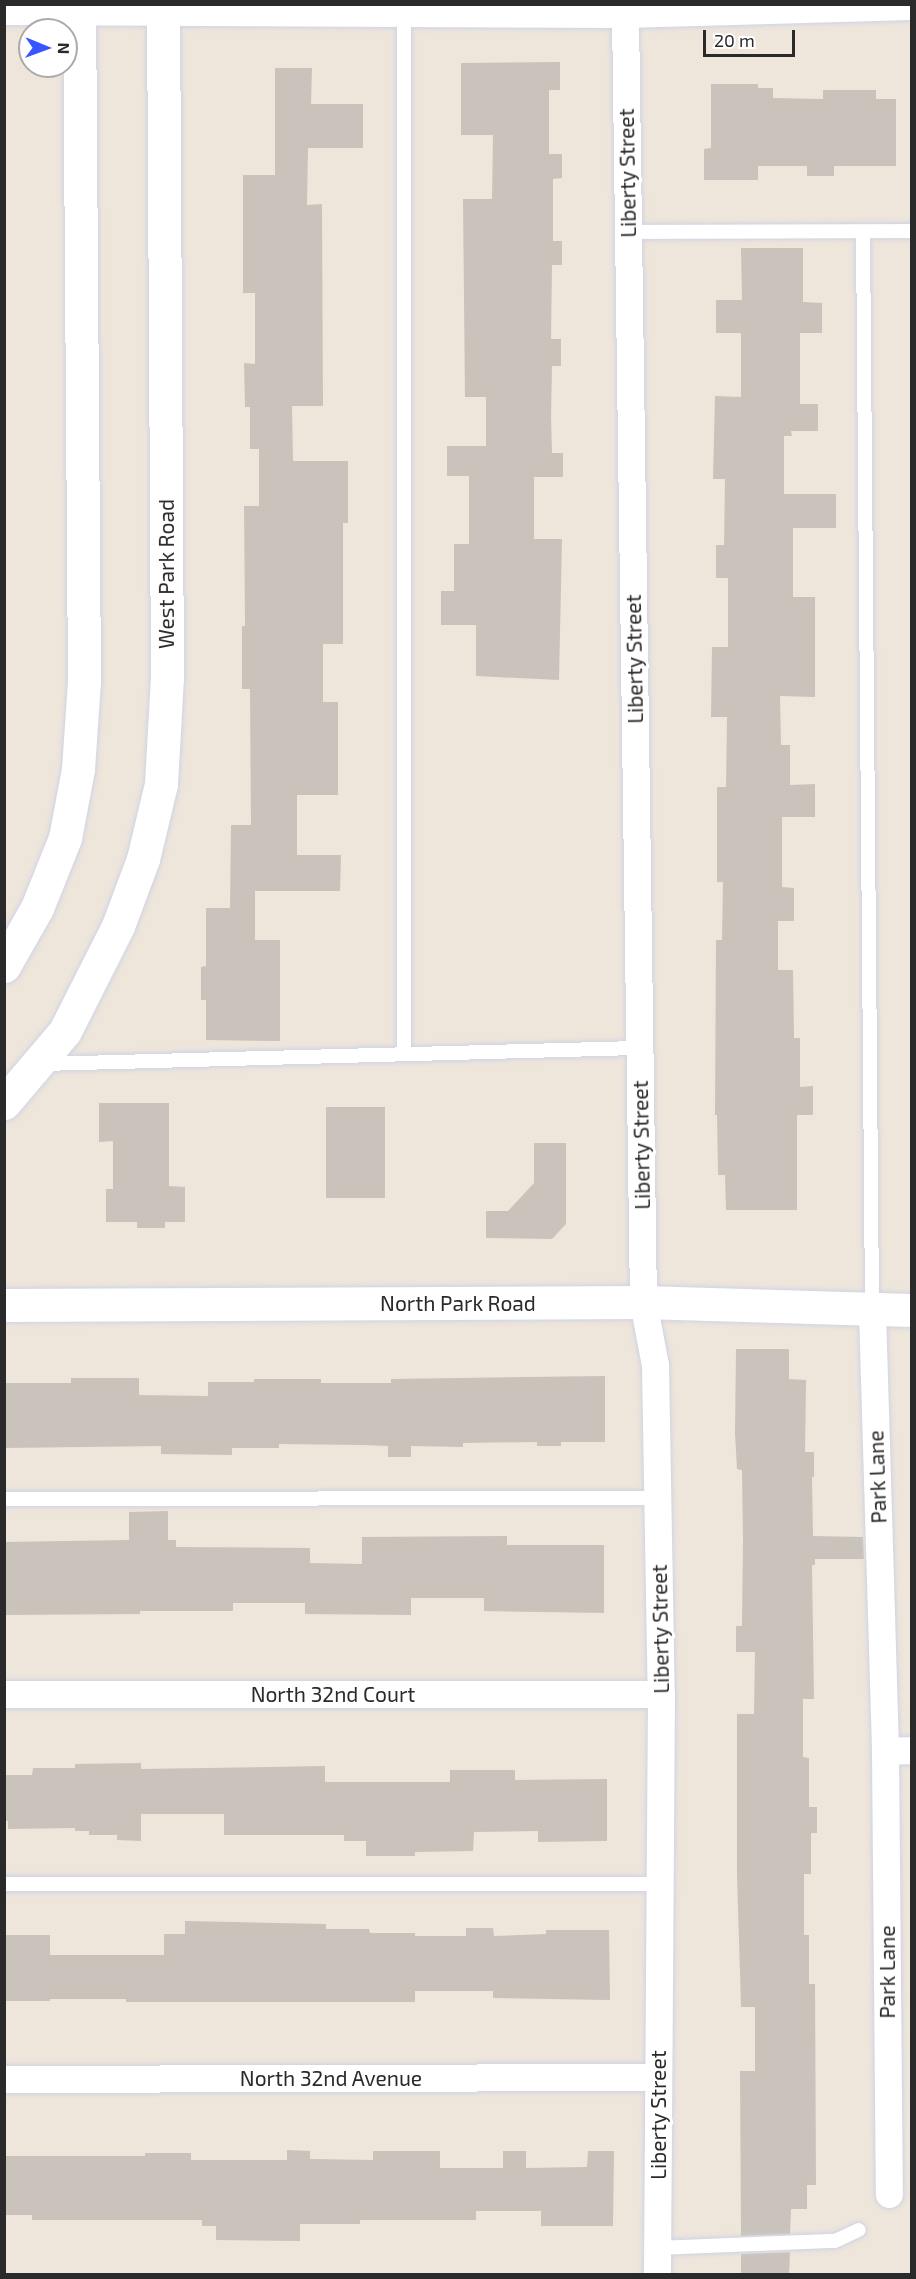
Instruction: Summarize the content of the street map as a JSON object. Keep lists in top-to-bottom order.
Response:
{
  "streets": {
    "street": [
      "Liberty Street",
      "West Park Road",
      "North Park Road",
      "Park Lane",
      "North 32nd Court",
      "North 32nd Avenue"
    ]
  },
  "crossings": [
    ["Liberty Street", "North Park Road"],
    ["Liberty Street", "North 32nd Court"],
    ["Liberty Street", "North 32nd Avenue"],
    ["North Park Road", "Park Lane"]
  ],
  "scale_bar": "20 m",
  "north": "right"
}
